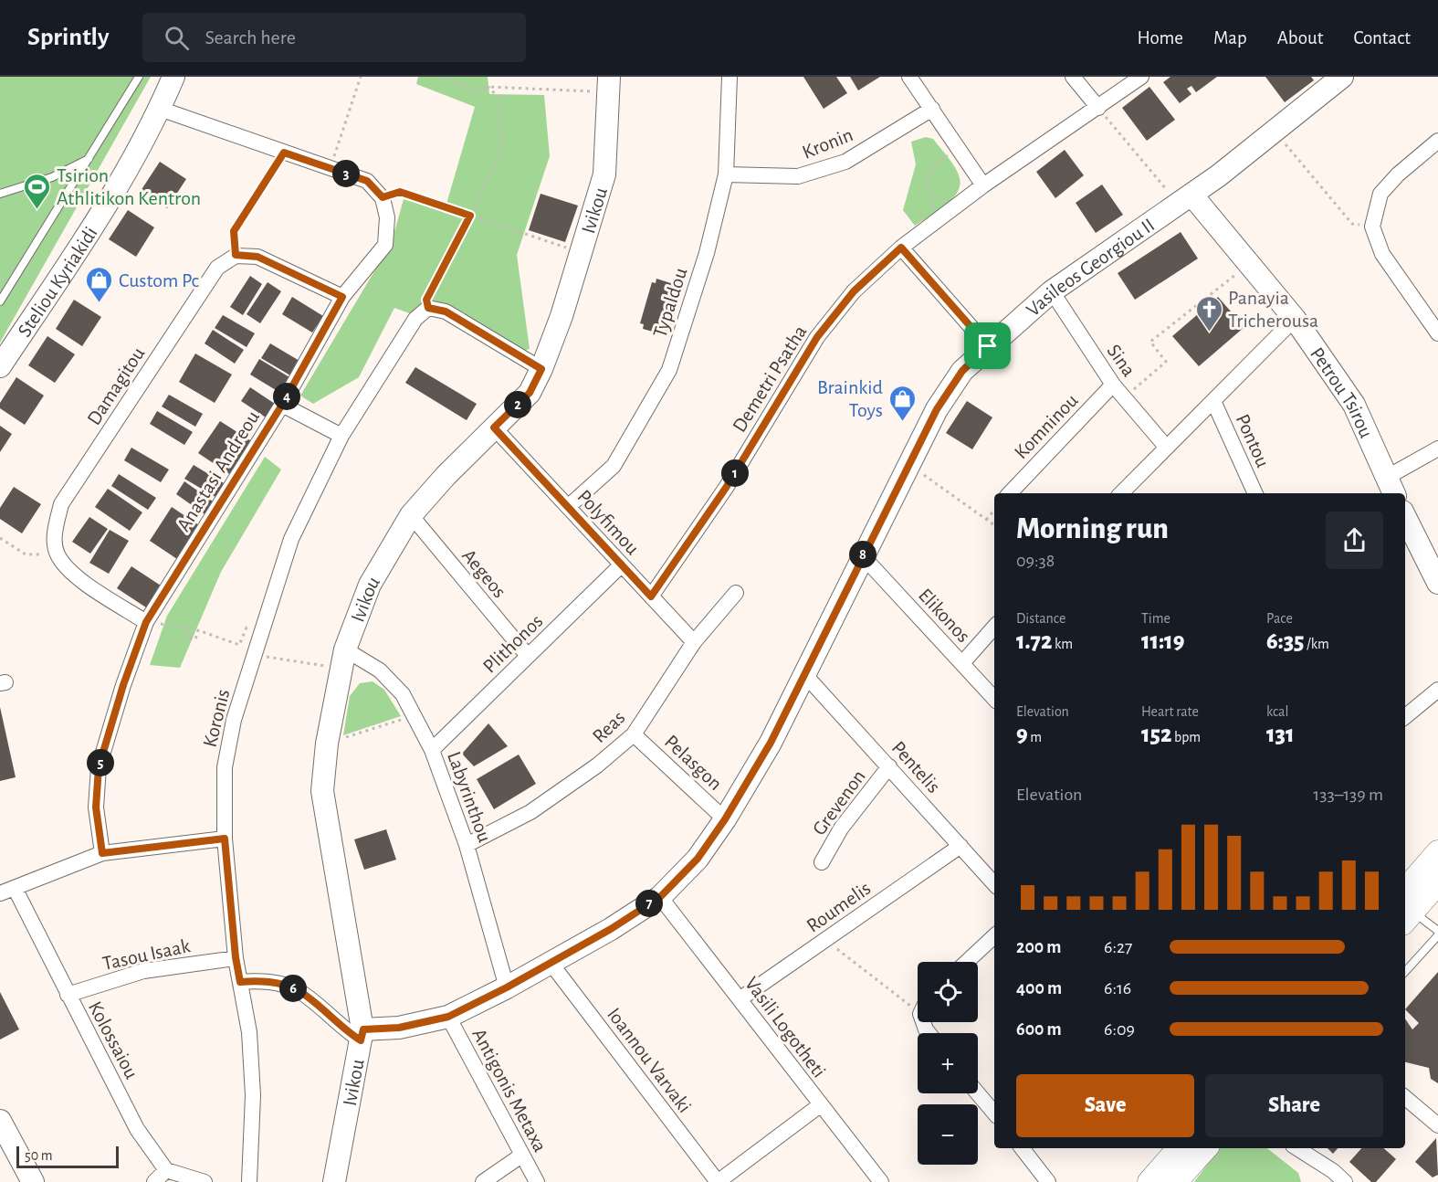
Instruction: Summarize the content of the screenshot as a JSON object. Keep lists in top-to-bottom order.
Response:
{
  "streets": {
    "street": [
      "Kronin",
      "Ivikou",
      "Vasileos Georgiou II",
      "Steliou Kyriakidi",
      "Typaldou",
      "Sina",
      "Demetri Psatha",
      "Damagitou",
      "Petrou Tsirou",
      "Komninou",
      "Pontou",
      "Anastasi Andreou",
      "Polyfimou",
      "Aegeos",
      "Elikonos",
      "Plithonos",
      "Koronis",
      "Reas",
      "Pelasgon",
      "Pentelis",
      "Labyrinthou",
      "Grevenon",
      "Roumelis",
      "Tasou Isaak",
      "Vasili Logotheti",
      "Kolossaiou",
      "Ioannou Varvaki",
      "Antigonis Metaxa"
    ]
  },
  "crossings": [
    ["Kronin", "Typaldou"],
    ["Ivikou", "Vasileos Georgiou II"],
    ["Ivikou", "Polyfimou"],
    ["Ivikou", "Aegeos"],
    ["Ivikou", "Labyrinthou"],
    ["Vasileos Georgiou II", "Sina"],
    ["Vasileos Georgiou II", "Petrou Tsirou"],
    ["Vasileos Georgiou II", "Elikonos"],
    ["Vasileos Georgiou II", "Pelasgon"],
    ["Vasileos Georgiou II", "Pentelis"],
    ["Vasileos Georgiou II", "Labyrinthou"],
    ["Vasileos Georgiou II", "Vasili Logotheti"],
    ["Vasileos Georgiou II", "Ioannou Varvaki"],
    ["Vasileos Georgiou II", "Antigonis Metaxa"],
    ["Typaldou", "Polyfimou"],
    ["Sina", "Komninou"],
    ["Demetri Psatha", "Polyfimou"],
    ["Polyfimou", "Plithonos"],
    ["Polyfimou", "Reas"],
    ["Aegeos", "Plithonos"],
    ["Plithonos", "Labyrinthou"],
    ["Koronis", "Tasou Isaak"],
    ["Reas", "Pelasgon"],
    ["Reas", "Labyrinthou"],
    ["Pentelis", "Grevenon"],
    ["Pentelis", "Roumelis"],
    ["Roumelis", "Vasili Logotheti"],
    ["Tasou Isaak", "Kolossaiou"]
  ],
  "places": {
    "sports": ["Tsirion Athlitikon Kentron"],
    "shop": ["Custom Pc", "Brainkid Toys"],
    "church": ["Panayia Tricherousa"]
  },
  "scale_bar": "50 m",
  "page": {
    "header": "Sprintly",
    "search": "Search here",
    "nav": [
      "Home",
      "Map",
      "About",
      "Contact"
    ],
    "pins": [
      "3",
      "4",
      "2",
      "1",
      "8",
      "5",
      "7",
      "6"
    ],
    "heading": ["Morning run", "09:38"],
    "stats": [
      ["Distance", "1.72 km"],
      ["Time", "11:19"],
      ["Pace", "6:35 /km"],
      ["Elevation", "9 m"],
      ["Heart rate", "152 bpm"],
      ["kcal", "131"]
    ],
    "chart": ["Elevation", "133–139 m"],
    "list": [
      {
        "name": "200 m",
        "note": "6:27"
      },
      {
        "name": "400 m",
        "note": "6:16"
      },
      {
        "name": "600 m",
        "note": "6:09"
      }
    ],
    "map_buttons": ["+", "−"],
    "buttons": ["Save", "Share"],
    "scale": "50 m"
  }
}
